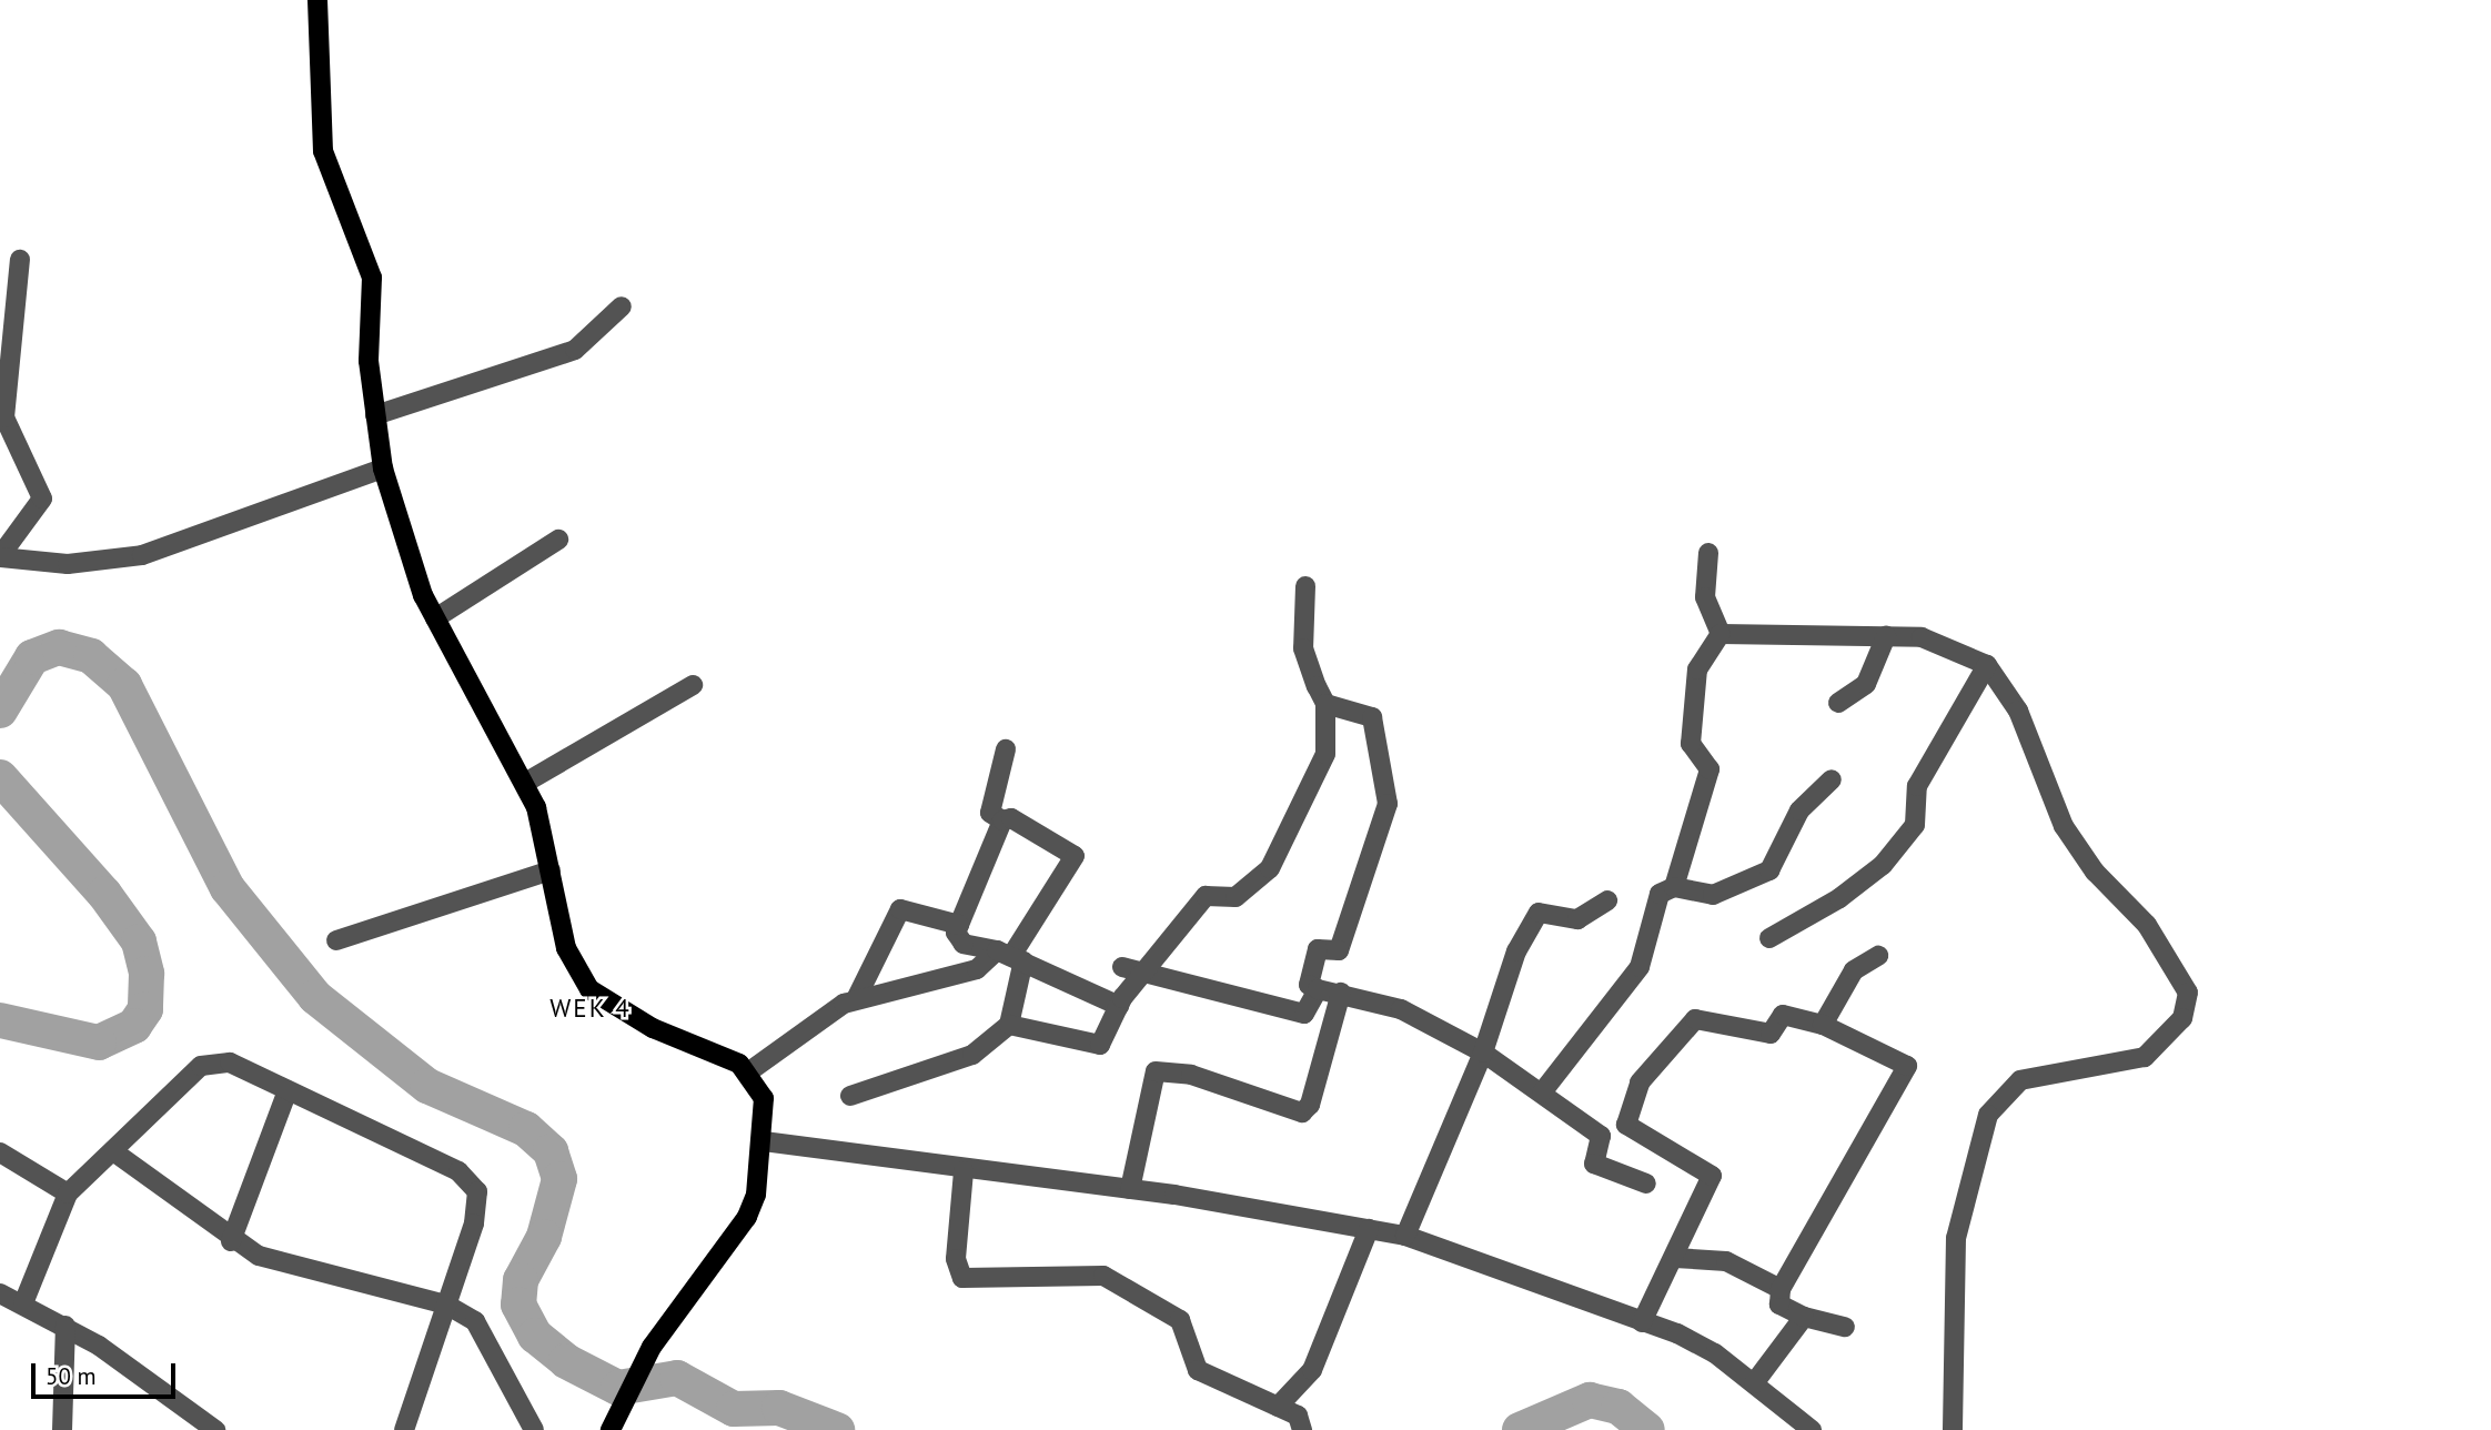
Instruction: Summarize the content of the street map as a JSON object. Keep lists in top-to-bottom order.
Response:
{
  "districts": ["WEK 4"],
  "scale_bar": "50 m"
}
